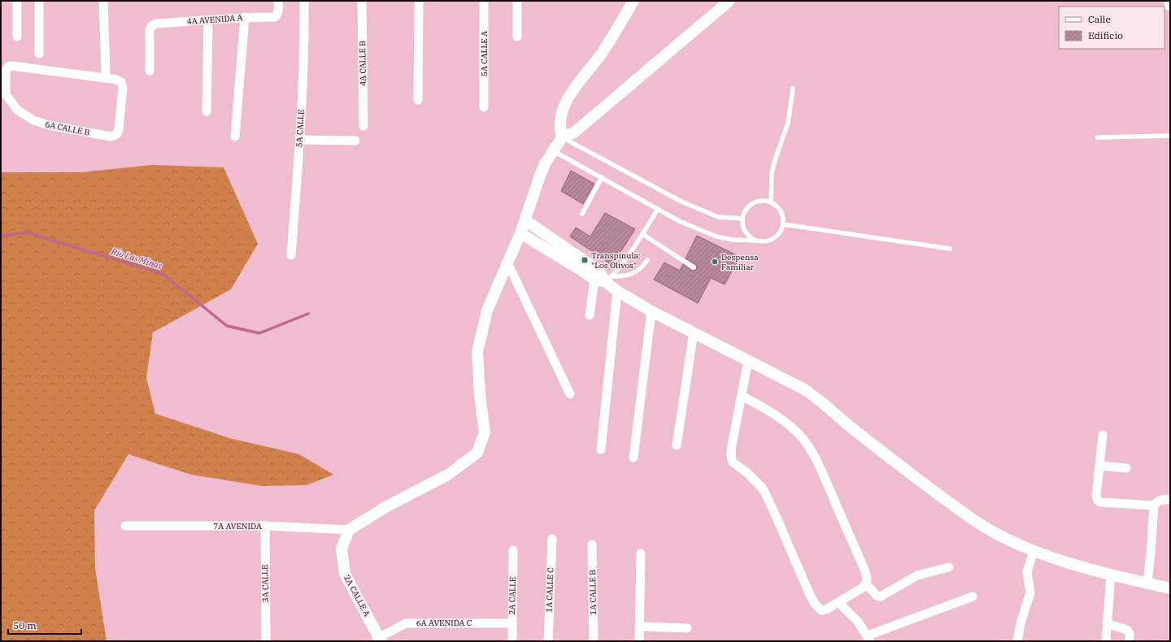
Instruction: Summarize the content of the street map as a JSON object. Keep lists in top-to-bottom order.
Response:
{
  "streets": {
    "street": [
      "4A AVENIDA A",
      "5A CALLE A",
      "4A CALLE B",
      "6A CALLE B",
      "5A CALLE",
      "7A AVENIDA",
      "3A CALLE",
      "1A CALLE C",
      "1A CALLE B",
      "2A CALLE A",
      "2A CALLE",
      "6A AVENIDA C"
    ]
  },
  "crossings": [
    ["7A AVENIDA", "3A CALLE"],
    ["7A AVENIDA", "2A CALLE A"],
    ["2A CALLE A", "6A AVENIDA C"],
    ["2A CALLE", "6A AVENIDA C"]
  ],
  "water": ["Río Las Minas"],
  "places": {
    "transit": ["Transpinula: \"Los Olivos\""],
    "other": ["Despensa Familiar"]
  },
  "legend": ["Calle", "Edificio"],
  "scale_bar": "50 m"
}
